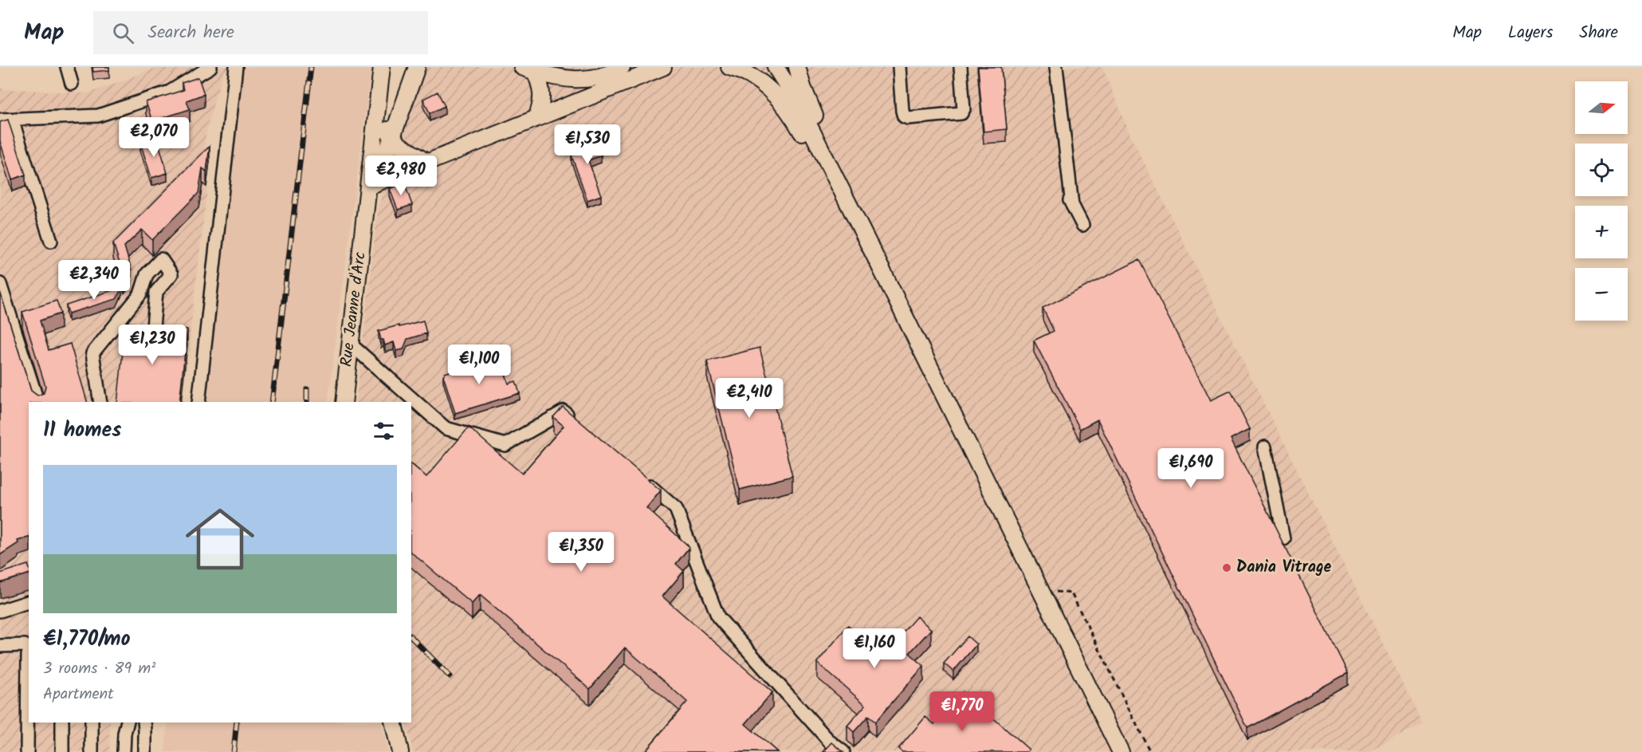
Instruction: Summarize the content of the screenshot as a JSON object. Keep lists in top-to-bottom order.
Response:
{
  "streets": {
    "main road": ["Rue Jeanne d'Arc"]
  },
  "places": ["Dania Vitrage"],
  "north": "right",
  "page": {
    "header": "Map",
    "search": "Search here",
    "nav": ["Map", "Layers", "Share"],
    "map_buttons": ["+", "−"],
    "price": [
      "€2,070",
      "€1,530",
      "€2,980",
      "€2,340",
      "€1,230",
      "€1,100",
      "€2,410",
      "€1,690",
      "€1,350",
      "€1,160",
      "€1,770"
    ],
    "heading": "11 homes",
    "list": [
      {
        "name": "€1,770/mo",
        "note": "3 rooms · 89 m² · Apartment"
      }
    ]
  }
}
